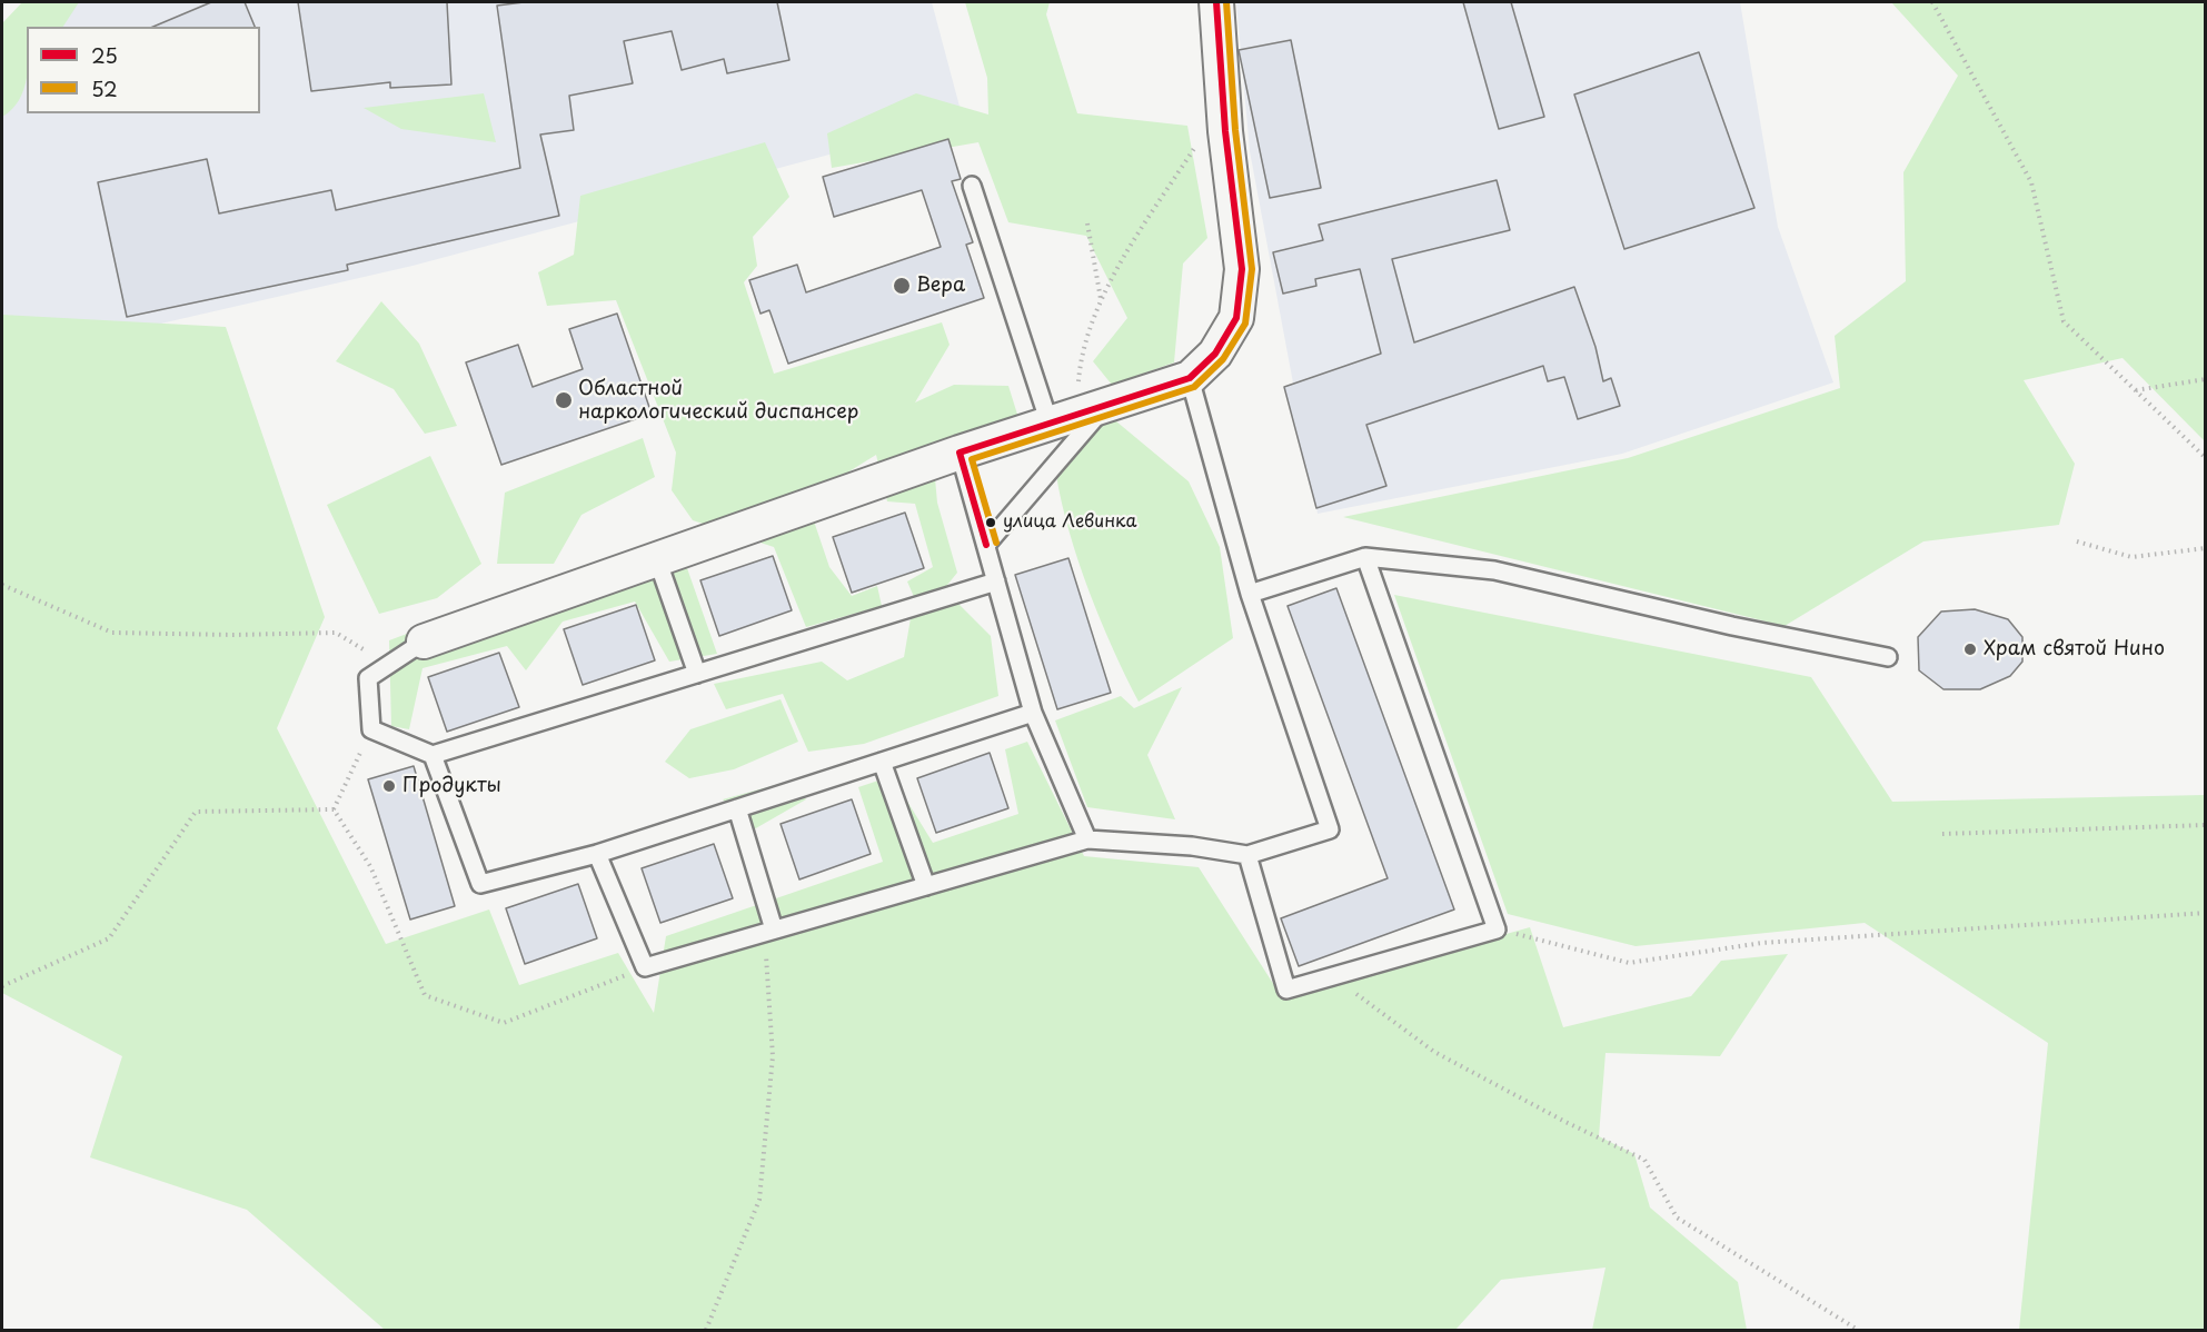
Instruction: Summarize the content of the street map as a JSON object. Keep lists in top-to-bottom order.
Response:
{
  "places": [
    "Вера",
    "Областной наркологический диспансер",
    "улица Левинка",
    "Храм святой Нино",
    "Продукты"
  ],
  "lines": ["transit line 25", "transit line 52"],
  "legend": ["25", "52"]
}
